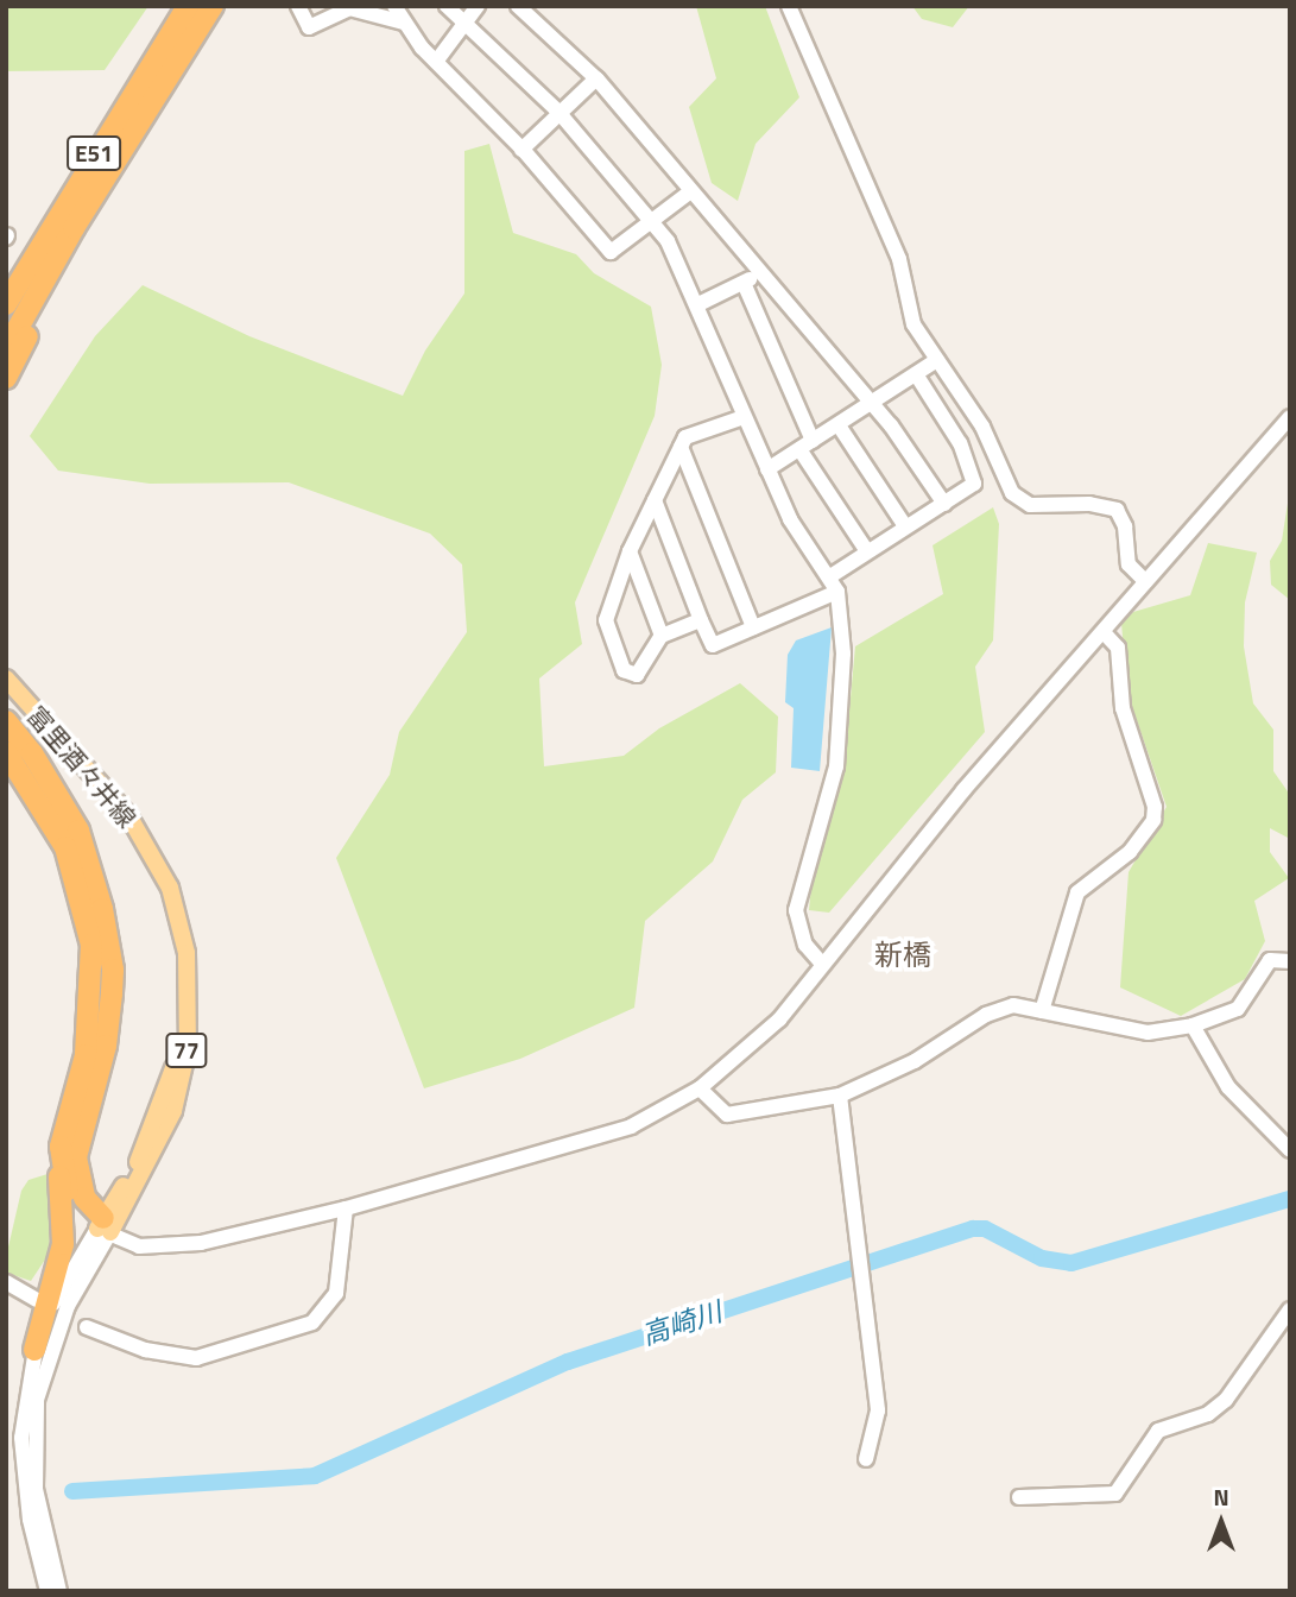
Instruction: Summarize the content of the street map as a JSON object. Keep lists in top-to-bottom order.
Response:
{
  "streets": {
    "highway": ["E51"],
    "main road": ["富里酒々井線", "77"]
  },
  "districts": ["新橋"],
  "water": ["高崎川"],
  "north": "top"
}
